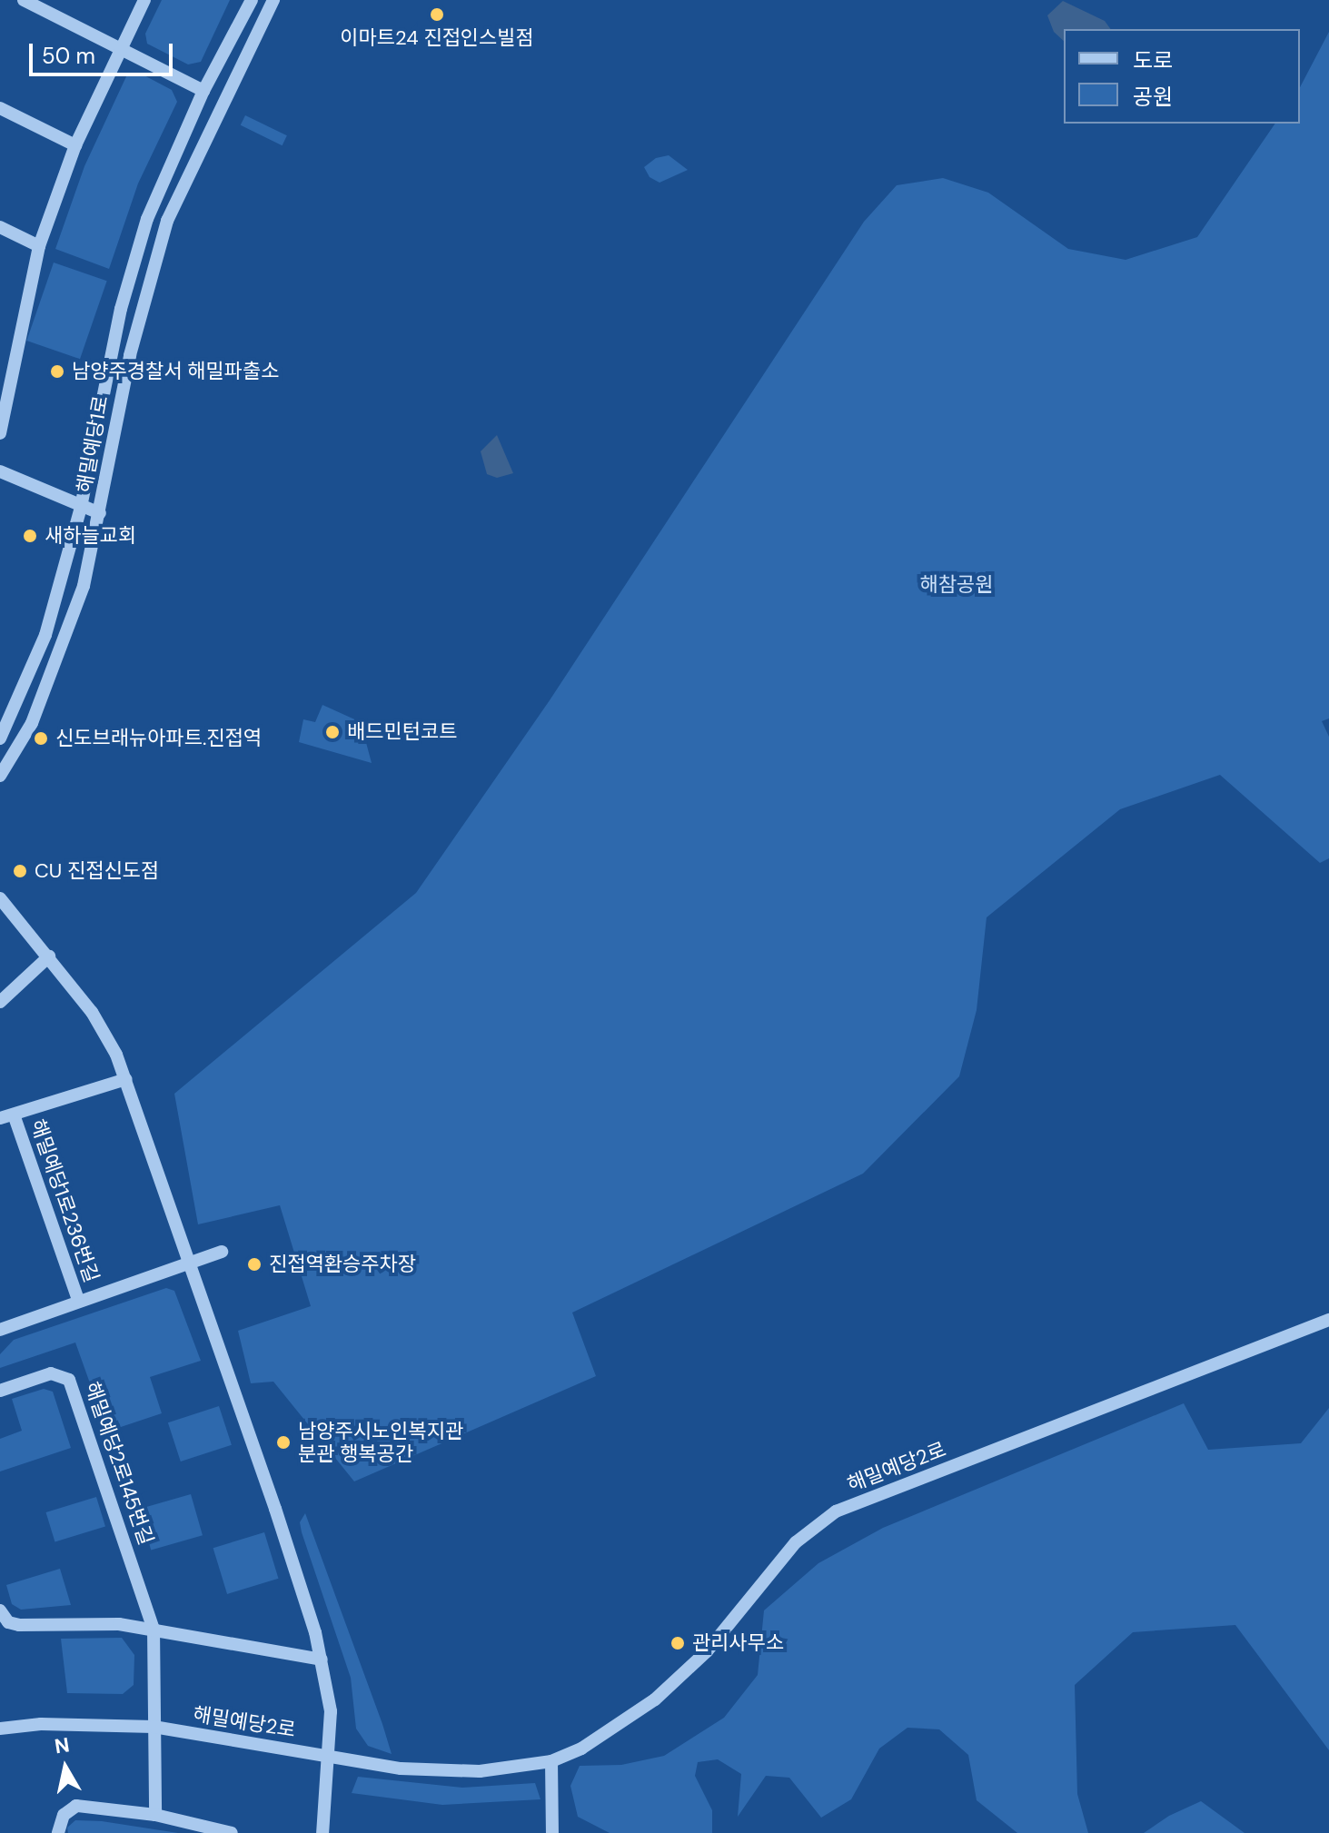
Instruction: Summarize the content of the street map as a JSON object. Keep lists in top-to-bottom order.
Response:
{
  "streets": {
    "street": [
      "해밀예당1로",
      "해밀예당1로236번길",
      "해밀예당2로145번길",
      "해밀예당2로"
    ]
  },
  "crossings": [
    ["해밀예당2로145번길", "해밀예당2로"]
  ],
  "parks": ["해참공원"],
  "places": [
    "이마트24 진접인스빌점",
    "남양주경찰서 해밀파출소",
    "새하늘교회",
    "배드민턴코트",
    "신도브래뉴아파트.진접역",
    "CU 진접신도점",
    "진접역환승주차장",
    "남양주시노인복지관 분관 행복공간",
    "관리사무소"
  ],
  "legend": ["도로", "공원"],
  "scale_bar": "50 m",
  "north": "top"
}
